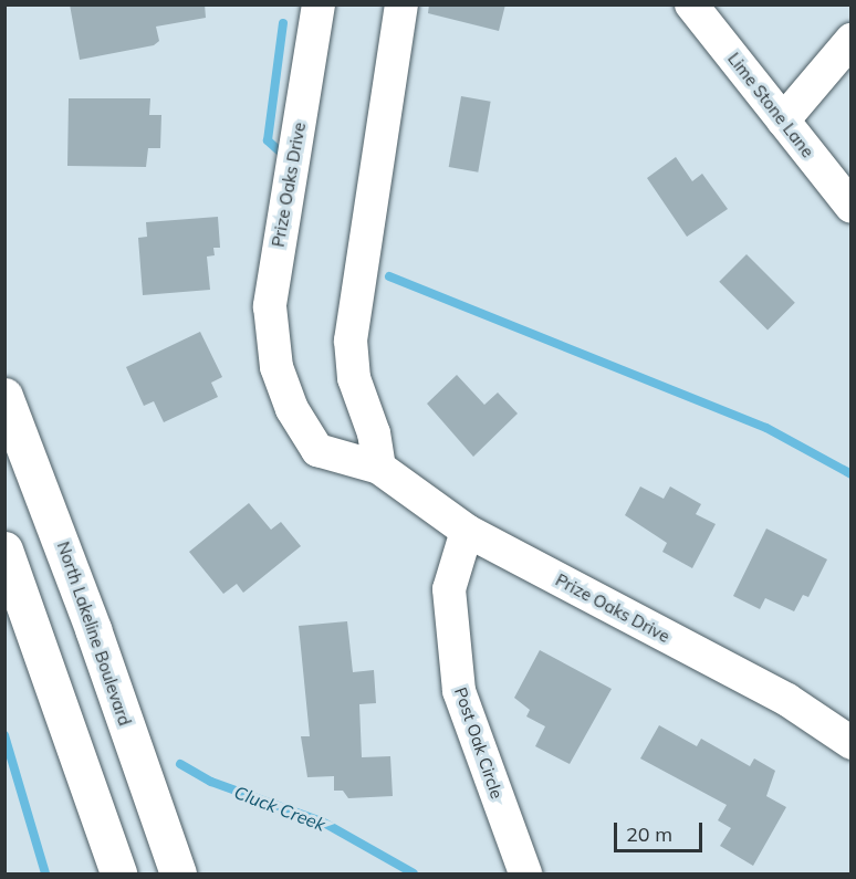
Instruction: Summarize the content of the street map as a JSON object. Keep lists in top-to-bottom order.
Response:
{
  "streets": {
    "main road": ["North Lakeline Boulevard"],
    "street": ["Lime Stone Lane", "Prize Oaks Drive", "Post Oak Circle"]
  },
  "crossings": [
    ["Prize Oaks Drive", "Post Oak Circle"]
  ],
  "water": ["Cluck Creek"],
  "scale_bar": "20 m"
}
